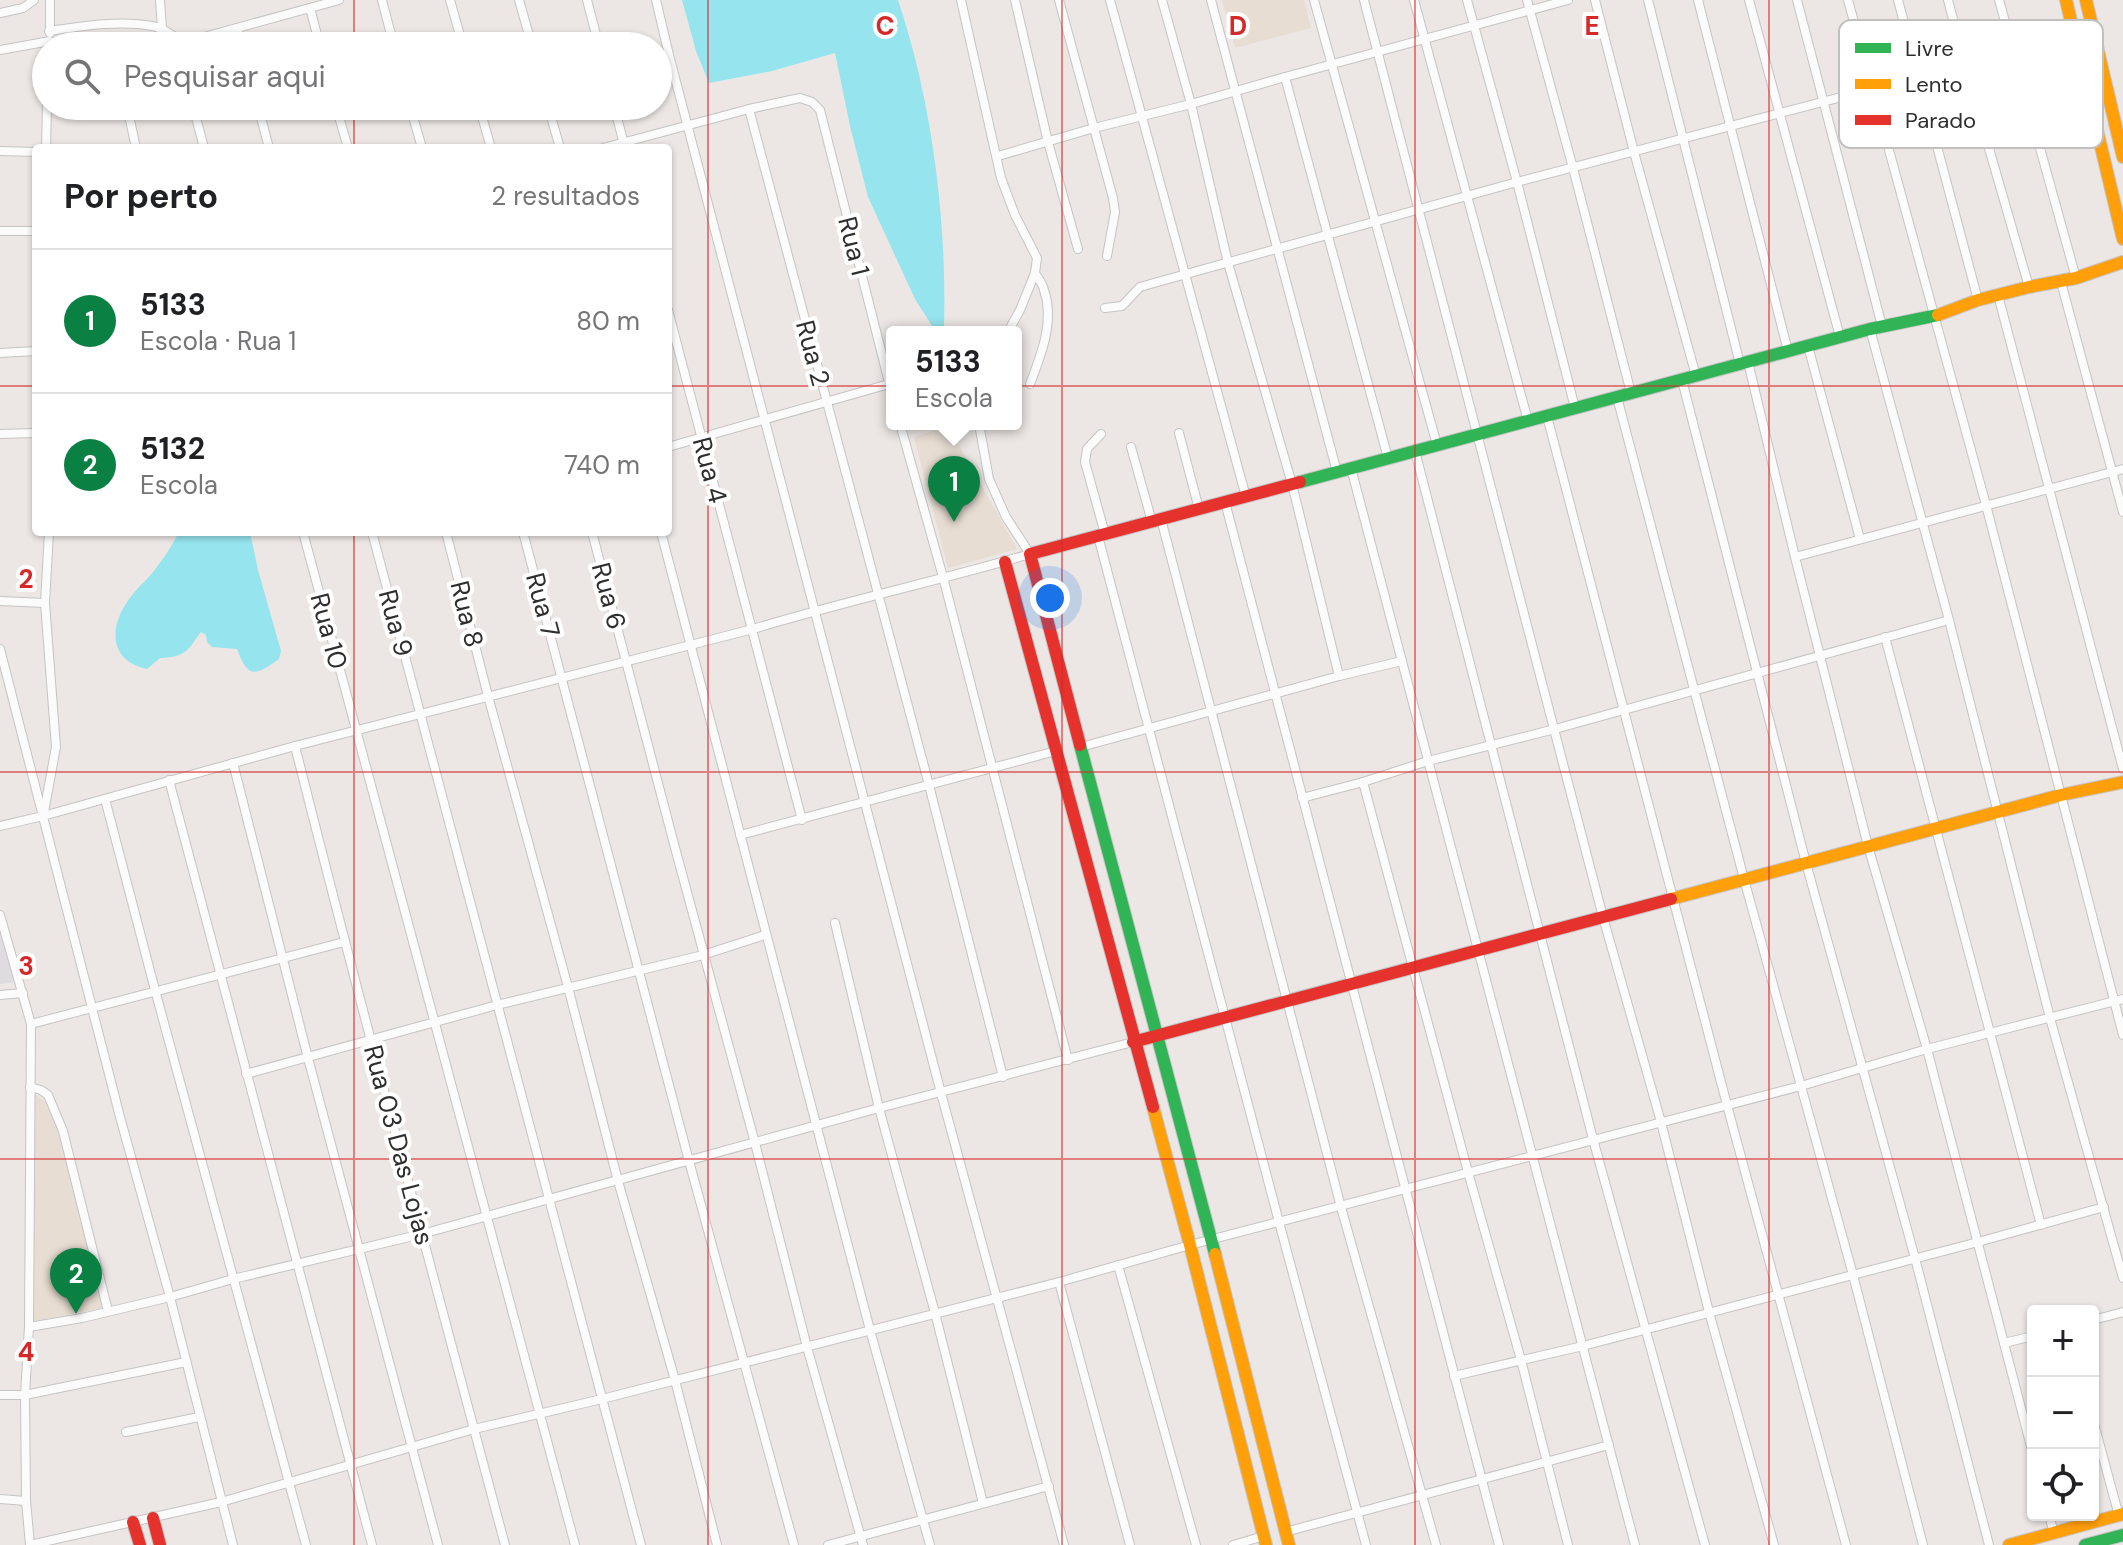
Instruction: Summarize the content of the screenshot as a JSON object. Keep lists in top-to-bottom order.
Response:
{
  "streets": {
    "street": [
      "Rua 1",
      "Rua 2",
      "Rua 4",
      "Rua 6",
      "Rua 7",
      "Rua 8",
      "Rua 9",
      "Rua 10",
      "Rua 03 Das Lojas"
    ]
  },
  "crossings": [
    ["Rua 1", "Rua 2"]
  ],
  "legend": ["Livre", "Lento", "Parado"],
  "page": {
    "search": "Pesquisar aqui",
    "heading": ["Por perto", "2 resultados"],
    "list": [
      {
        "mark": "1",
        "name": "5133",
        "note": "Escola · Rua 1",
        "value": "80 m"
      },
      {
        "mark": "2",
        "name": "5132",
        "note": "Escola",
        "value": "740 m"
      }
    ],
    "popup": ["5133", "Escola"],
    "pins": ["1", "2"],
    "map_buttons": ["+", "−"]
  },
  "grid": {
    "columns": ["C", "D", "E"],
    "rows": ["2", "3", "4"]
  }
}
